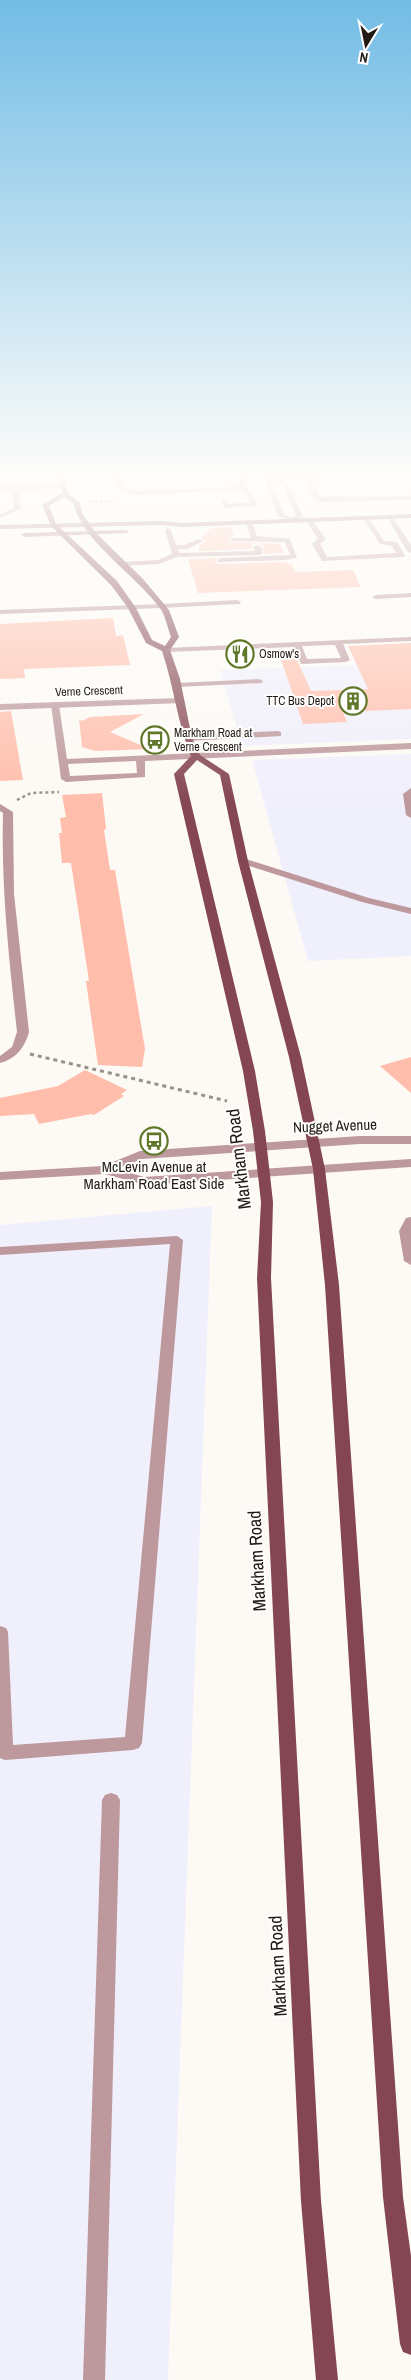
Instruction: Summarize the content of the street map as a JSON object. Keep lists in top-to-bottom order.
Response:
{
  "streets": {
    "main road": ["Markham Road"],
    "street": ["Verne Crescent", "Nugget Avenue"]
  },
  "crossings": [
    ["Nugget Avenue", "Markham Road"]
  ],
  "places": {
    "restaurant": ["Osmow's"],
    "building": ["TTC Bus Depot"],
    "bus stop": ["Markham Road at Verne Crescent", "McLevin Avenue at Markham Road East Side"]
  },
  "north": "bottom"
}
